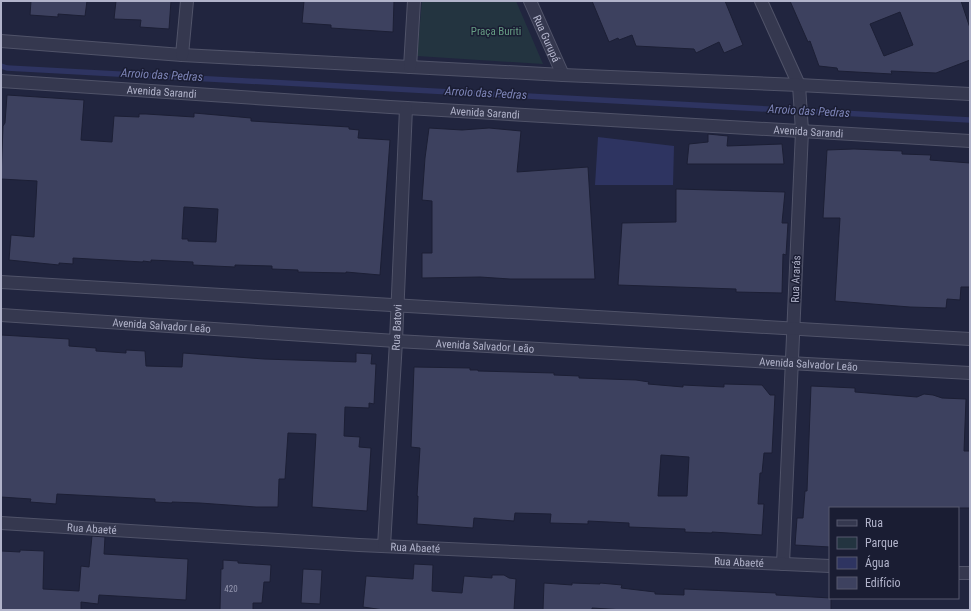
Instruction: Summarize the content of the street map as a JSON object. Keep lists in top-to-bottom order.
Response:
{
  "streets": {
    "street": [
      "Rua Gurupá",
      "Avenida Sarandi",
      "Rua Ararás",
      "Avenida Salvador Leão",
      "Rua Batovi",
      "Rua Abaeté"
    ]
  },
  "crossings": [
    ["Avenida Sarandi", "Rua Ararás"],
    ["Avenida Sarandi", "Rua Batovi"],
    ["Rua Ararás", "Avenida Salvador Leão"],
    ["Rua Ararás", "Rua Abaeté"],
    ["Avenida Salvador Leão", "Rua Batovi"],
    ["Rua Batovi", "Rua Abaeté"]
  ],
  "water": ["Arroio das Pedras"],
  "parks": ["Praça Buriti"],
  "house_numbers": ["420"],
  "legend": [
    "Rua",
    "Parque",
    "Água",
    "Edifício"
  ]
}
